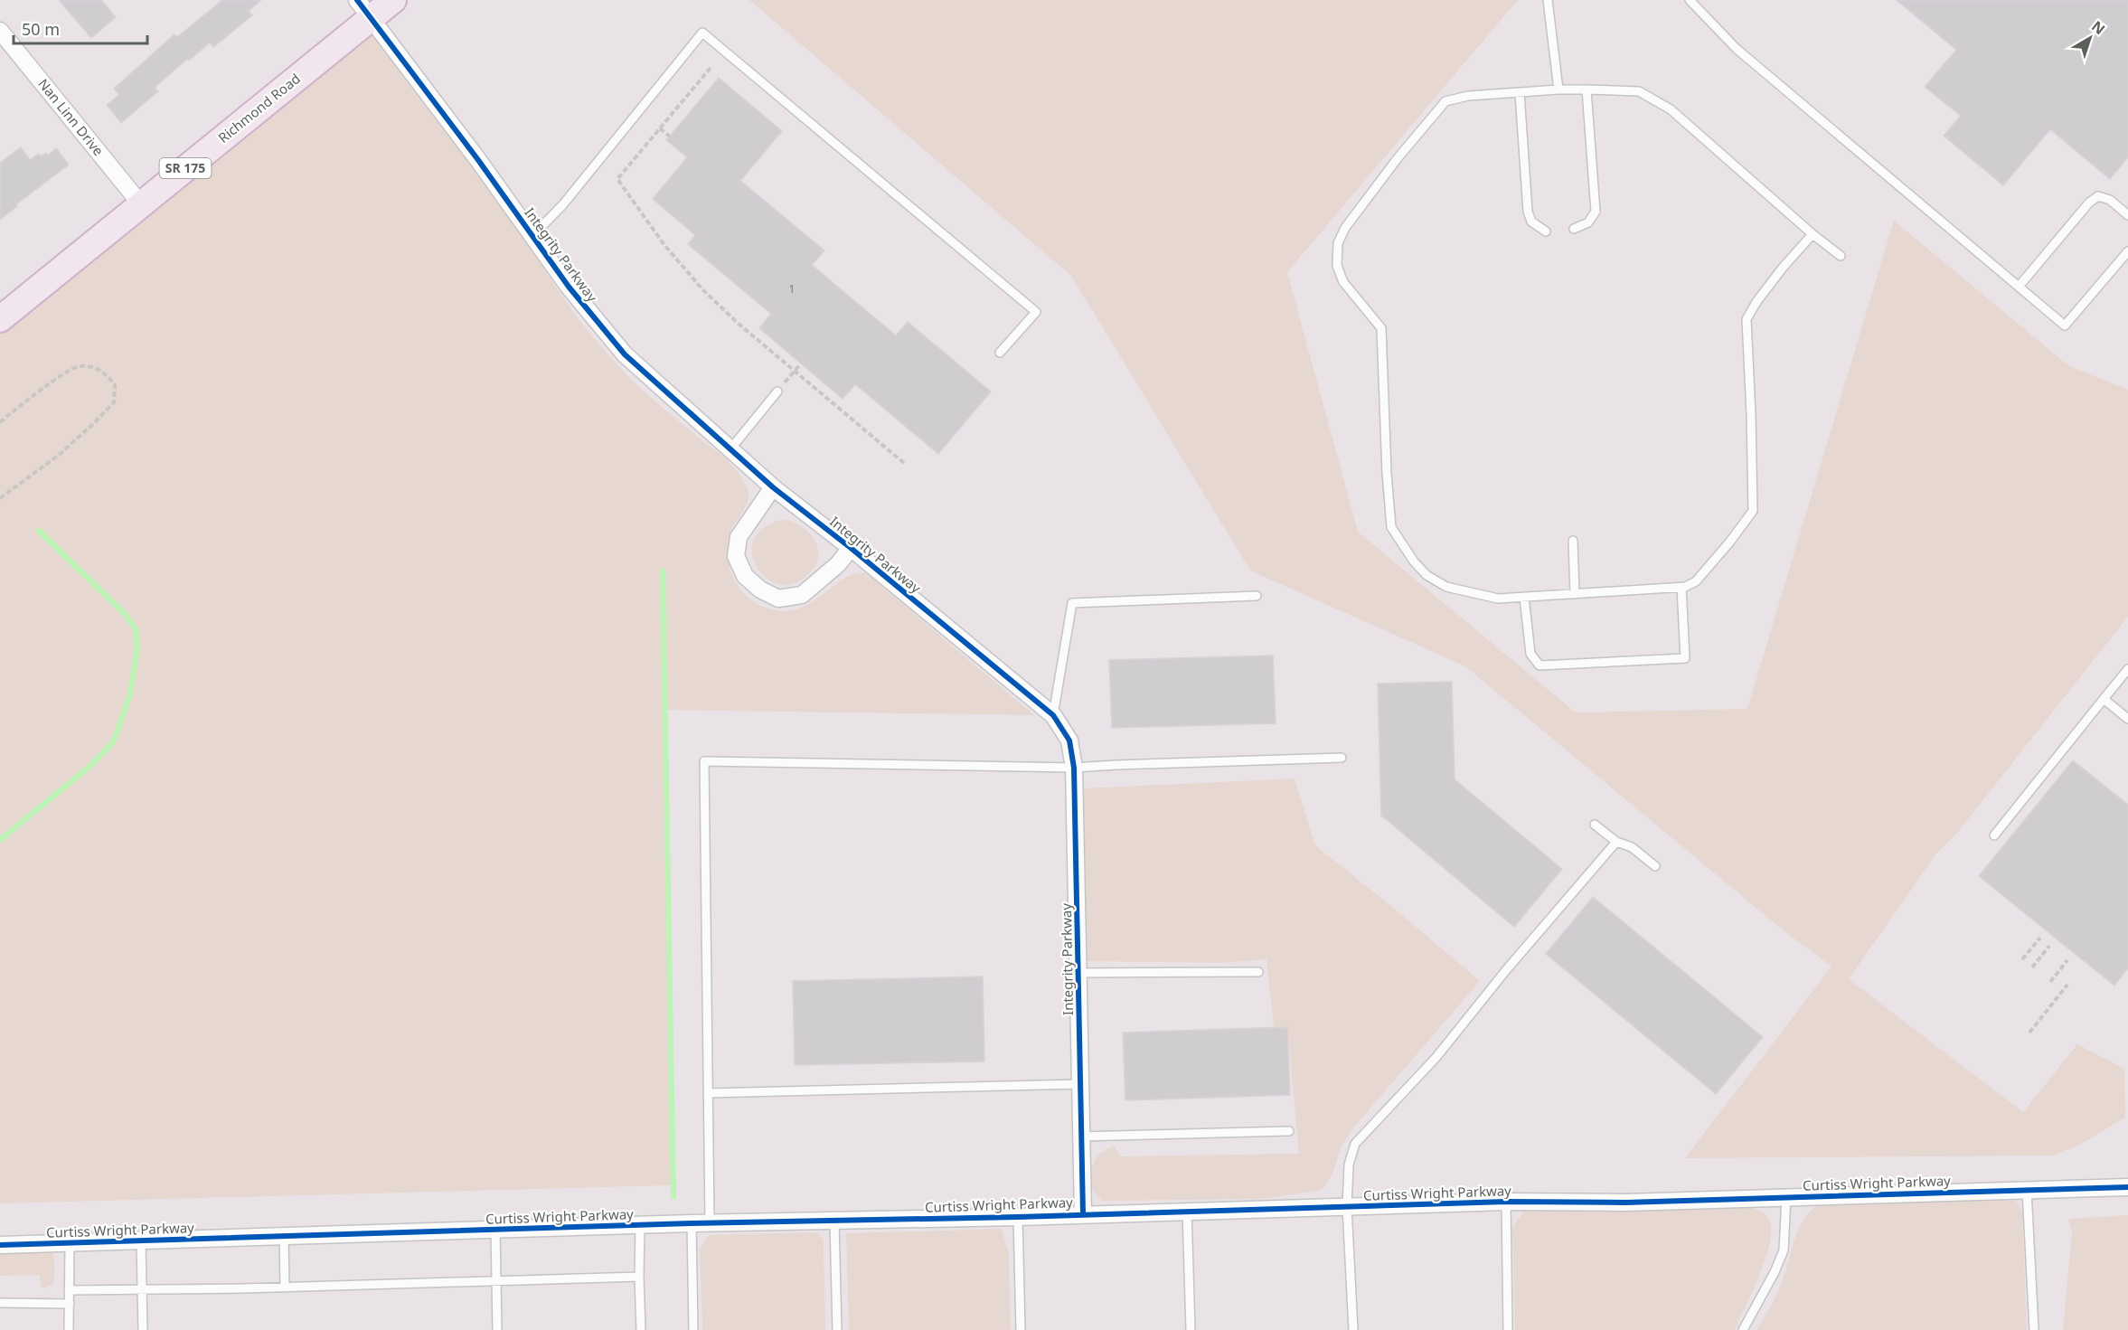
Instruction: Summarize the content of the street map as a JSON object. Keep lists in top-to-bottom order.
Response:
{
  "streets": {
    "main road": ["Richmond Road", "SR 175"],
    "street": ["Nan Linn Drive", "Integrity Parkway", "Curtiss Wright Parkway"]
  },
  "crossings": [
    ["Richmond Road", "Nan Linn Drive"],
    ["Richmond Road", "Integrity Parkway"],
    ["Integrity Parkway", "Curtiss Wright Parkway"]
  ],
  "house_numbers": ["1"],
  "scale_bar": "50 m",
  "north": "top right"
}
